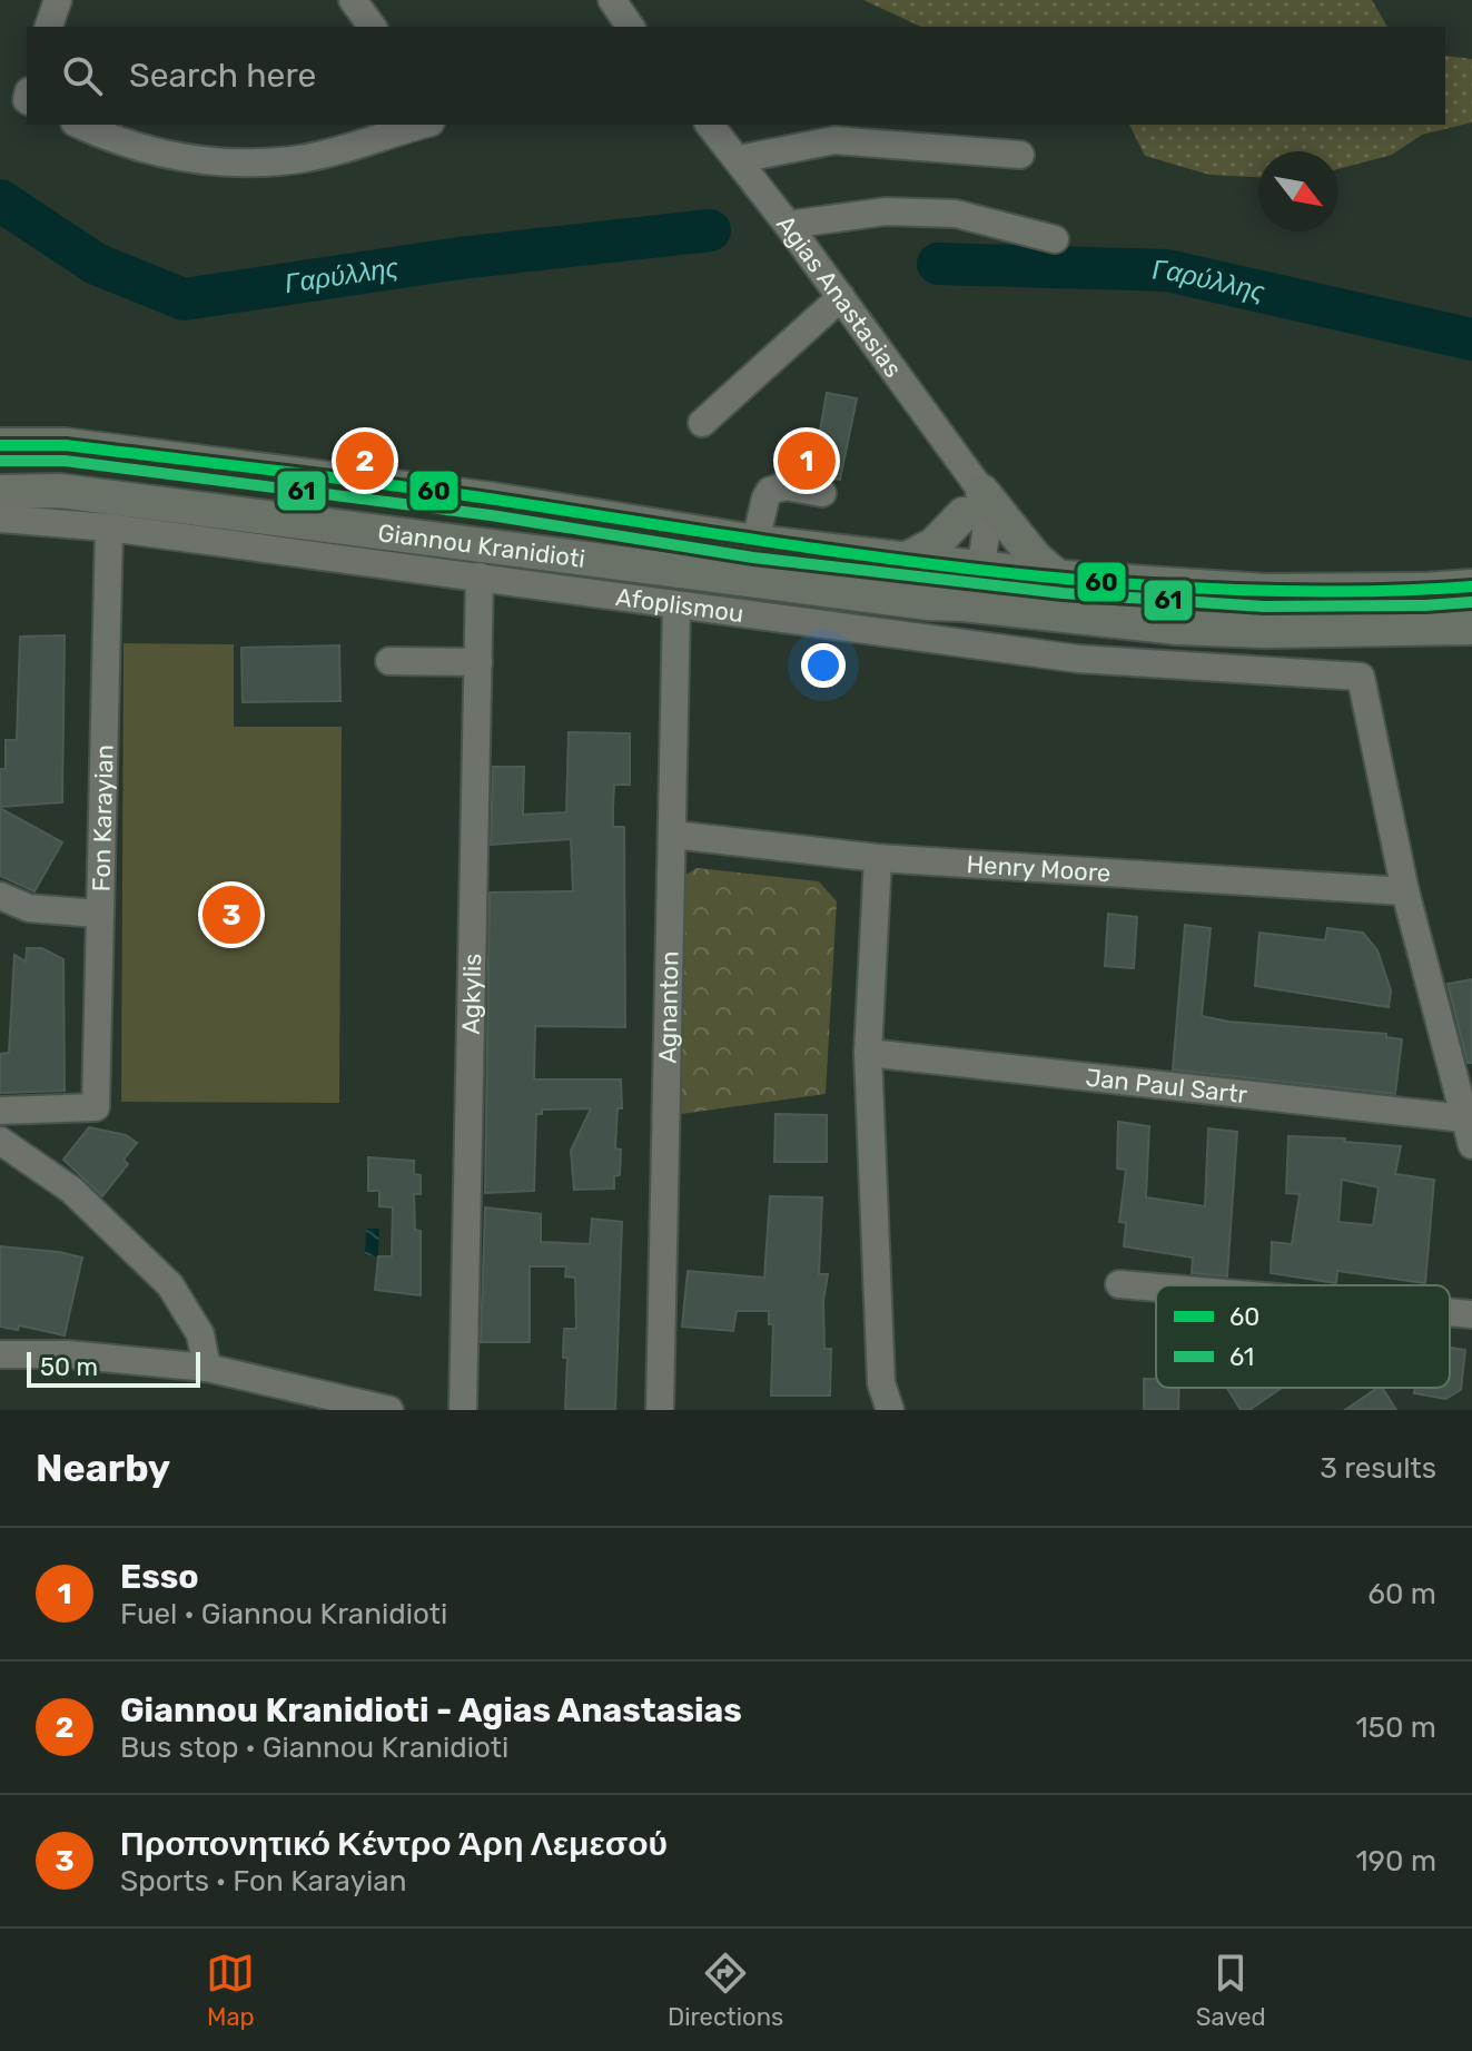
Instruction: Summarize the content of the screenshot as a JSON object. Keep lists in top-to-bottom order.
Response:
{
  "streets": {
    "main road": ["Giannou Kranidioti"],
    "street": [
      "Agias Anastasias",
      "Afoplismou",
      "Fon Karayian",
      "Henry Moore",
      "Agkylis",
      "Agnanton",
      "Jan Paul Sartr"
    ]
  },
  "crossings": [
    ["Giannou Kranidioti", "Afoplismou"],
    ["Afoplismou", "Fon Karayian"],
    ["Afoplismou", "Henry Moore"],
    ["Afoplismou", "Agkylis"],
    ["Afoplismou", "Agnanton"],
    ["Henry Moore", "Agnanton"]
  ],
  "water": ["Γαρύλλης"],
  "lines": ["transit line 60", "transit line 61"],
  "legend": ["60", "61"],
  "scale_bar": "50 m",
  "north": "bottom right",
  "page": {
    "search": "Search here",
    "pins": ["1", "2", "3"],
    "scale": "50 m",
    "heading": ["Nearby", "3 results"],
    "list": [
      {
        "mark": "1",
        "name": "Esso",
        "note": "Fuel · Giannou Kranidioti",
        "value": "60 m"
      },
      {
        "mark": "2",
        "name": "Giannou Kranidioti - Agias Anastasias",
        "note": "Bus stop · Giannou Kranidioti",
        "value": "150 m"
      },
      {
        "mark": "3",
        "name": "Προπονητικό Κέντρο Άρη Λεμεσού",
        "note": "Sports · Fon Karayian",
        "value": "190 m"
      }
    ],
    "nav": ["Map", "Directions", "Saved"]
  }
}
